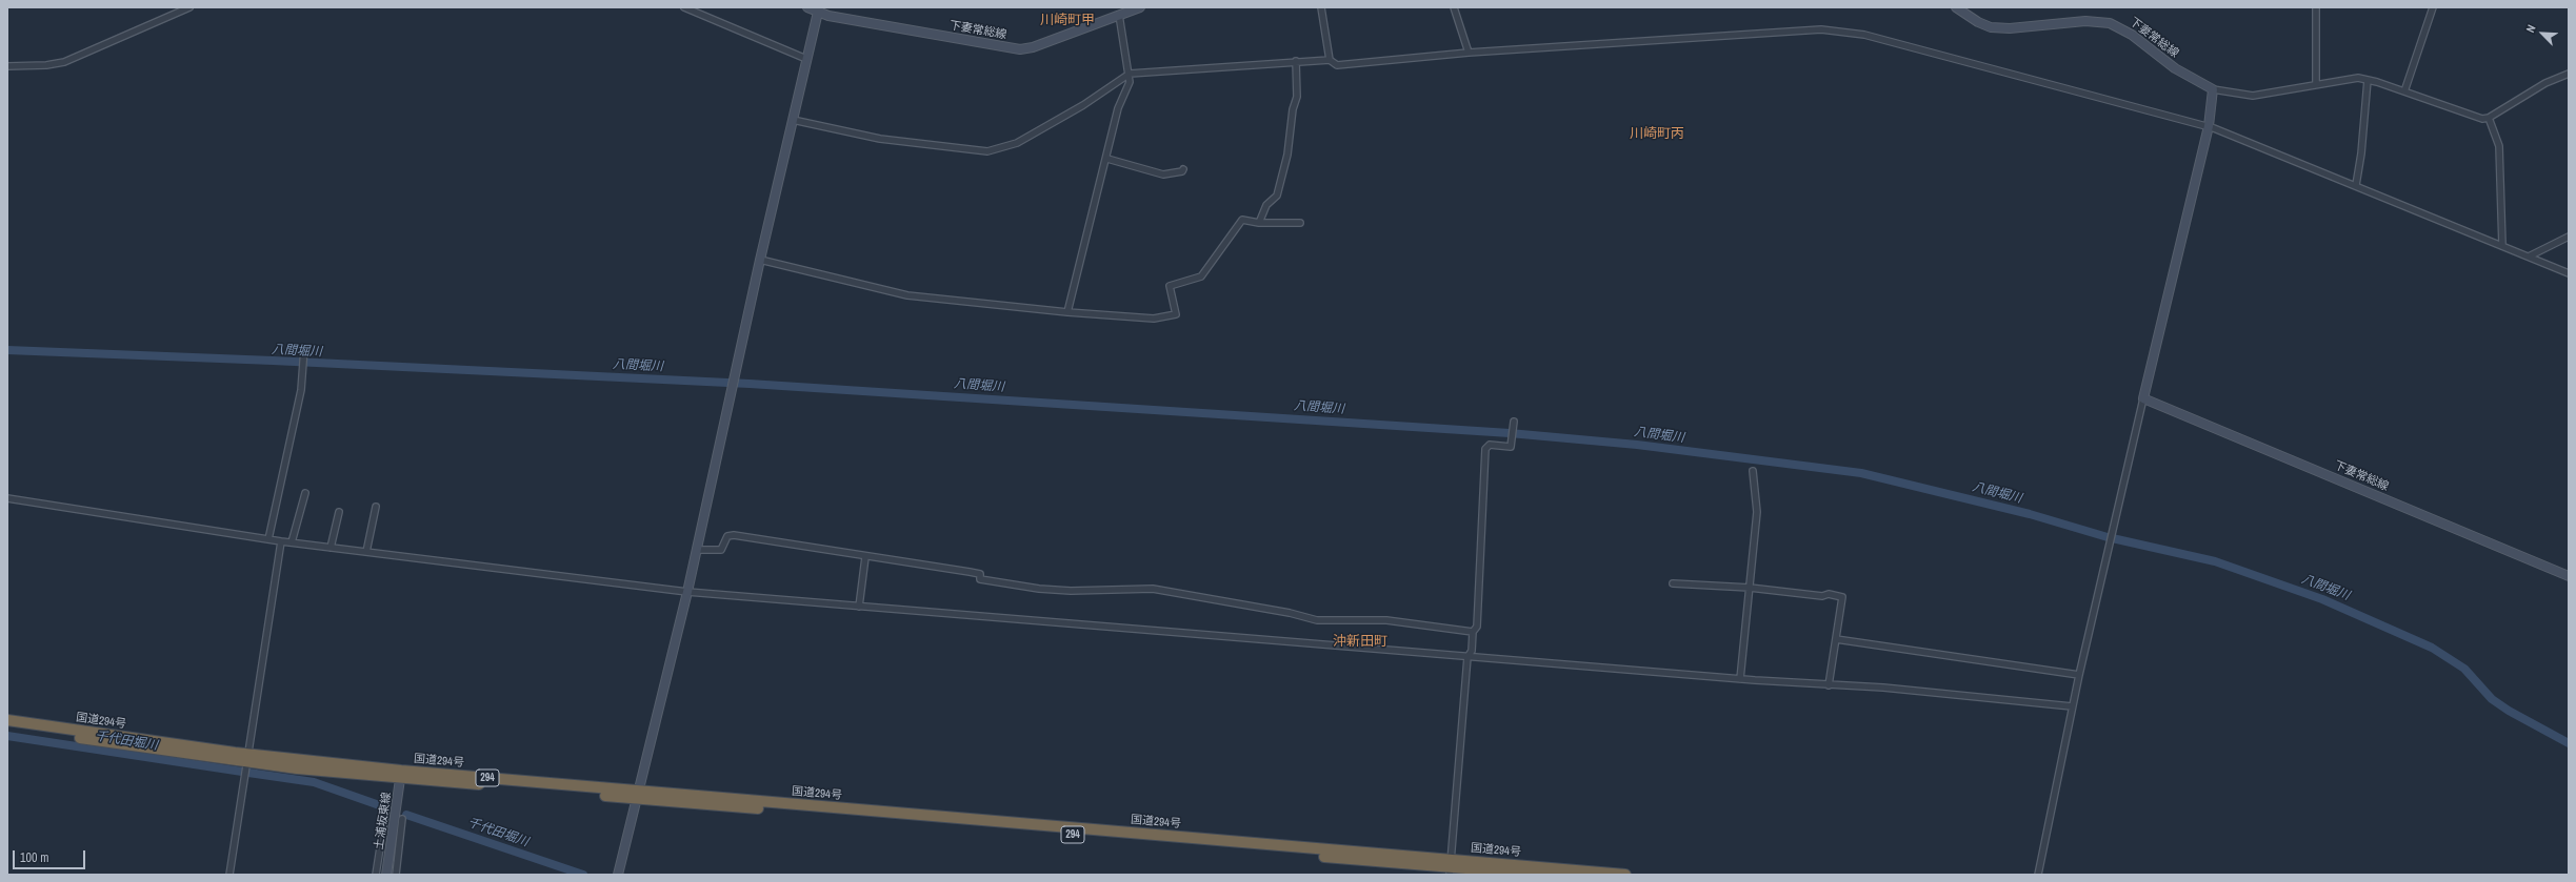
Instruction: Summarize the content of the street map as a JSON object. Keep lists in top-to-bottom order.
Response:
{
  "streets": {
    "highway": ["国道294号", "294"],
    "main road": ["下妻常総線", "土浦坂東線"]
  },
  "crossings": [
    ["国道294号", "土浦坂東線"]
  ],
  "districts": ["川崎町甲", "川崎町丙", "沖新田町"],
  "water": ["八間堀川", "千代田堀川"],
  "scale_bar": "100 m",
  "north": "top left"
}
